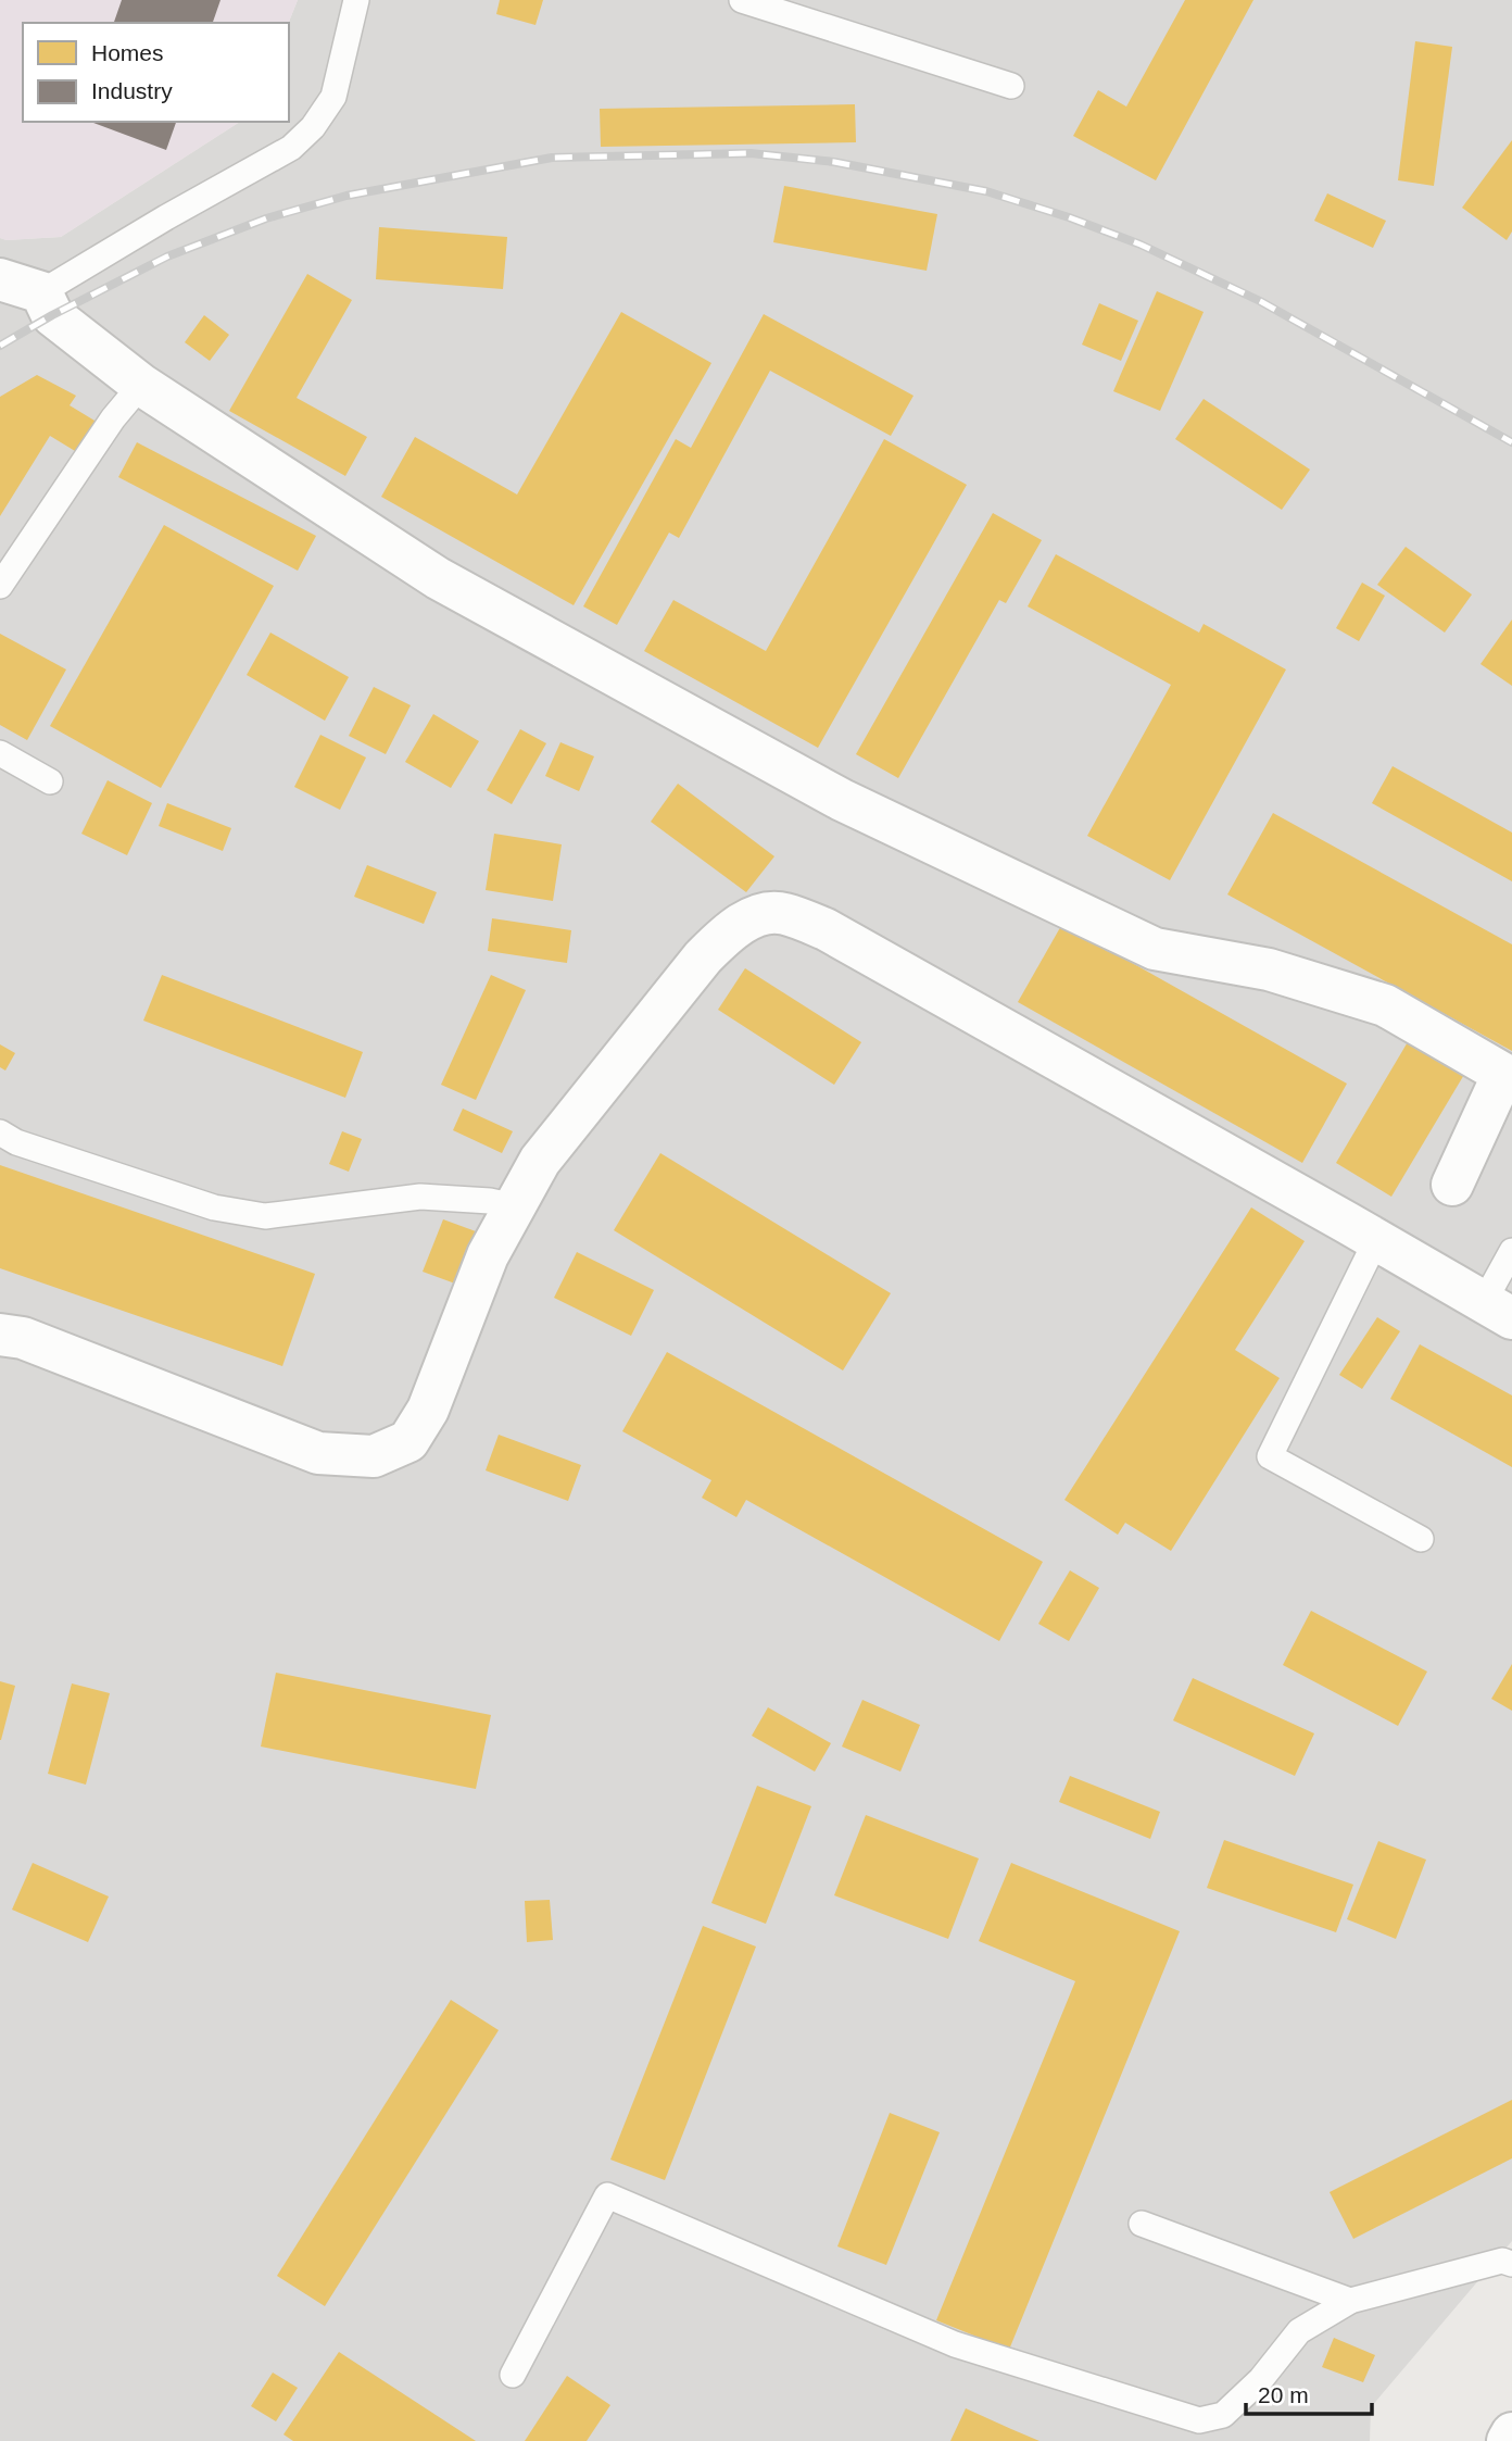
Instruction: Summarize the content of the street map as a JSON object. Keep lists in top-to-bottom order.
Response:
{
  "legend": ["Homes", "Industry"],
  "scale_bar": "20 m"
}
